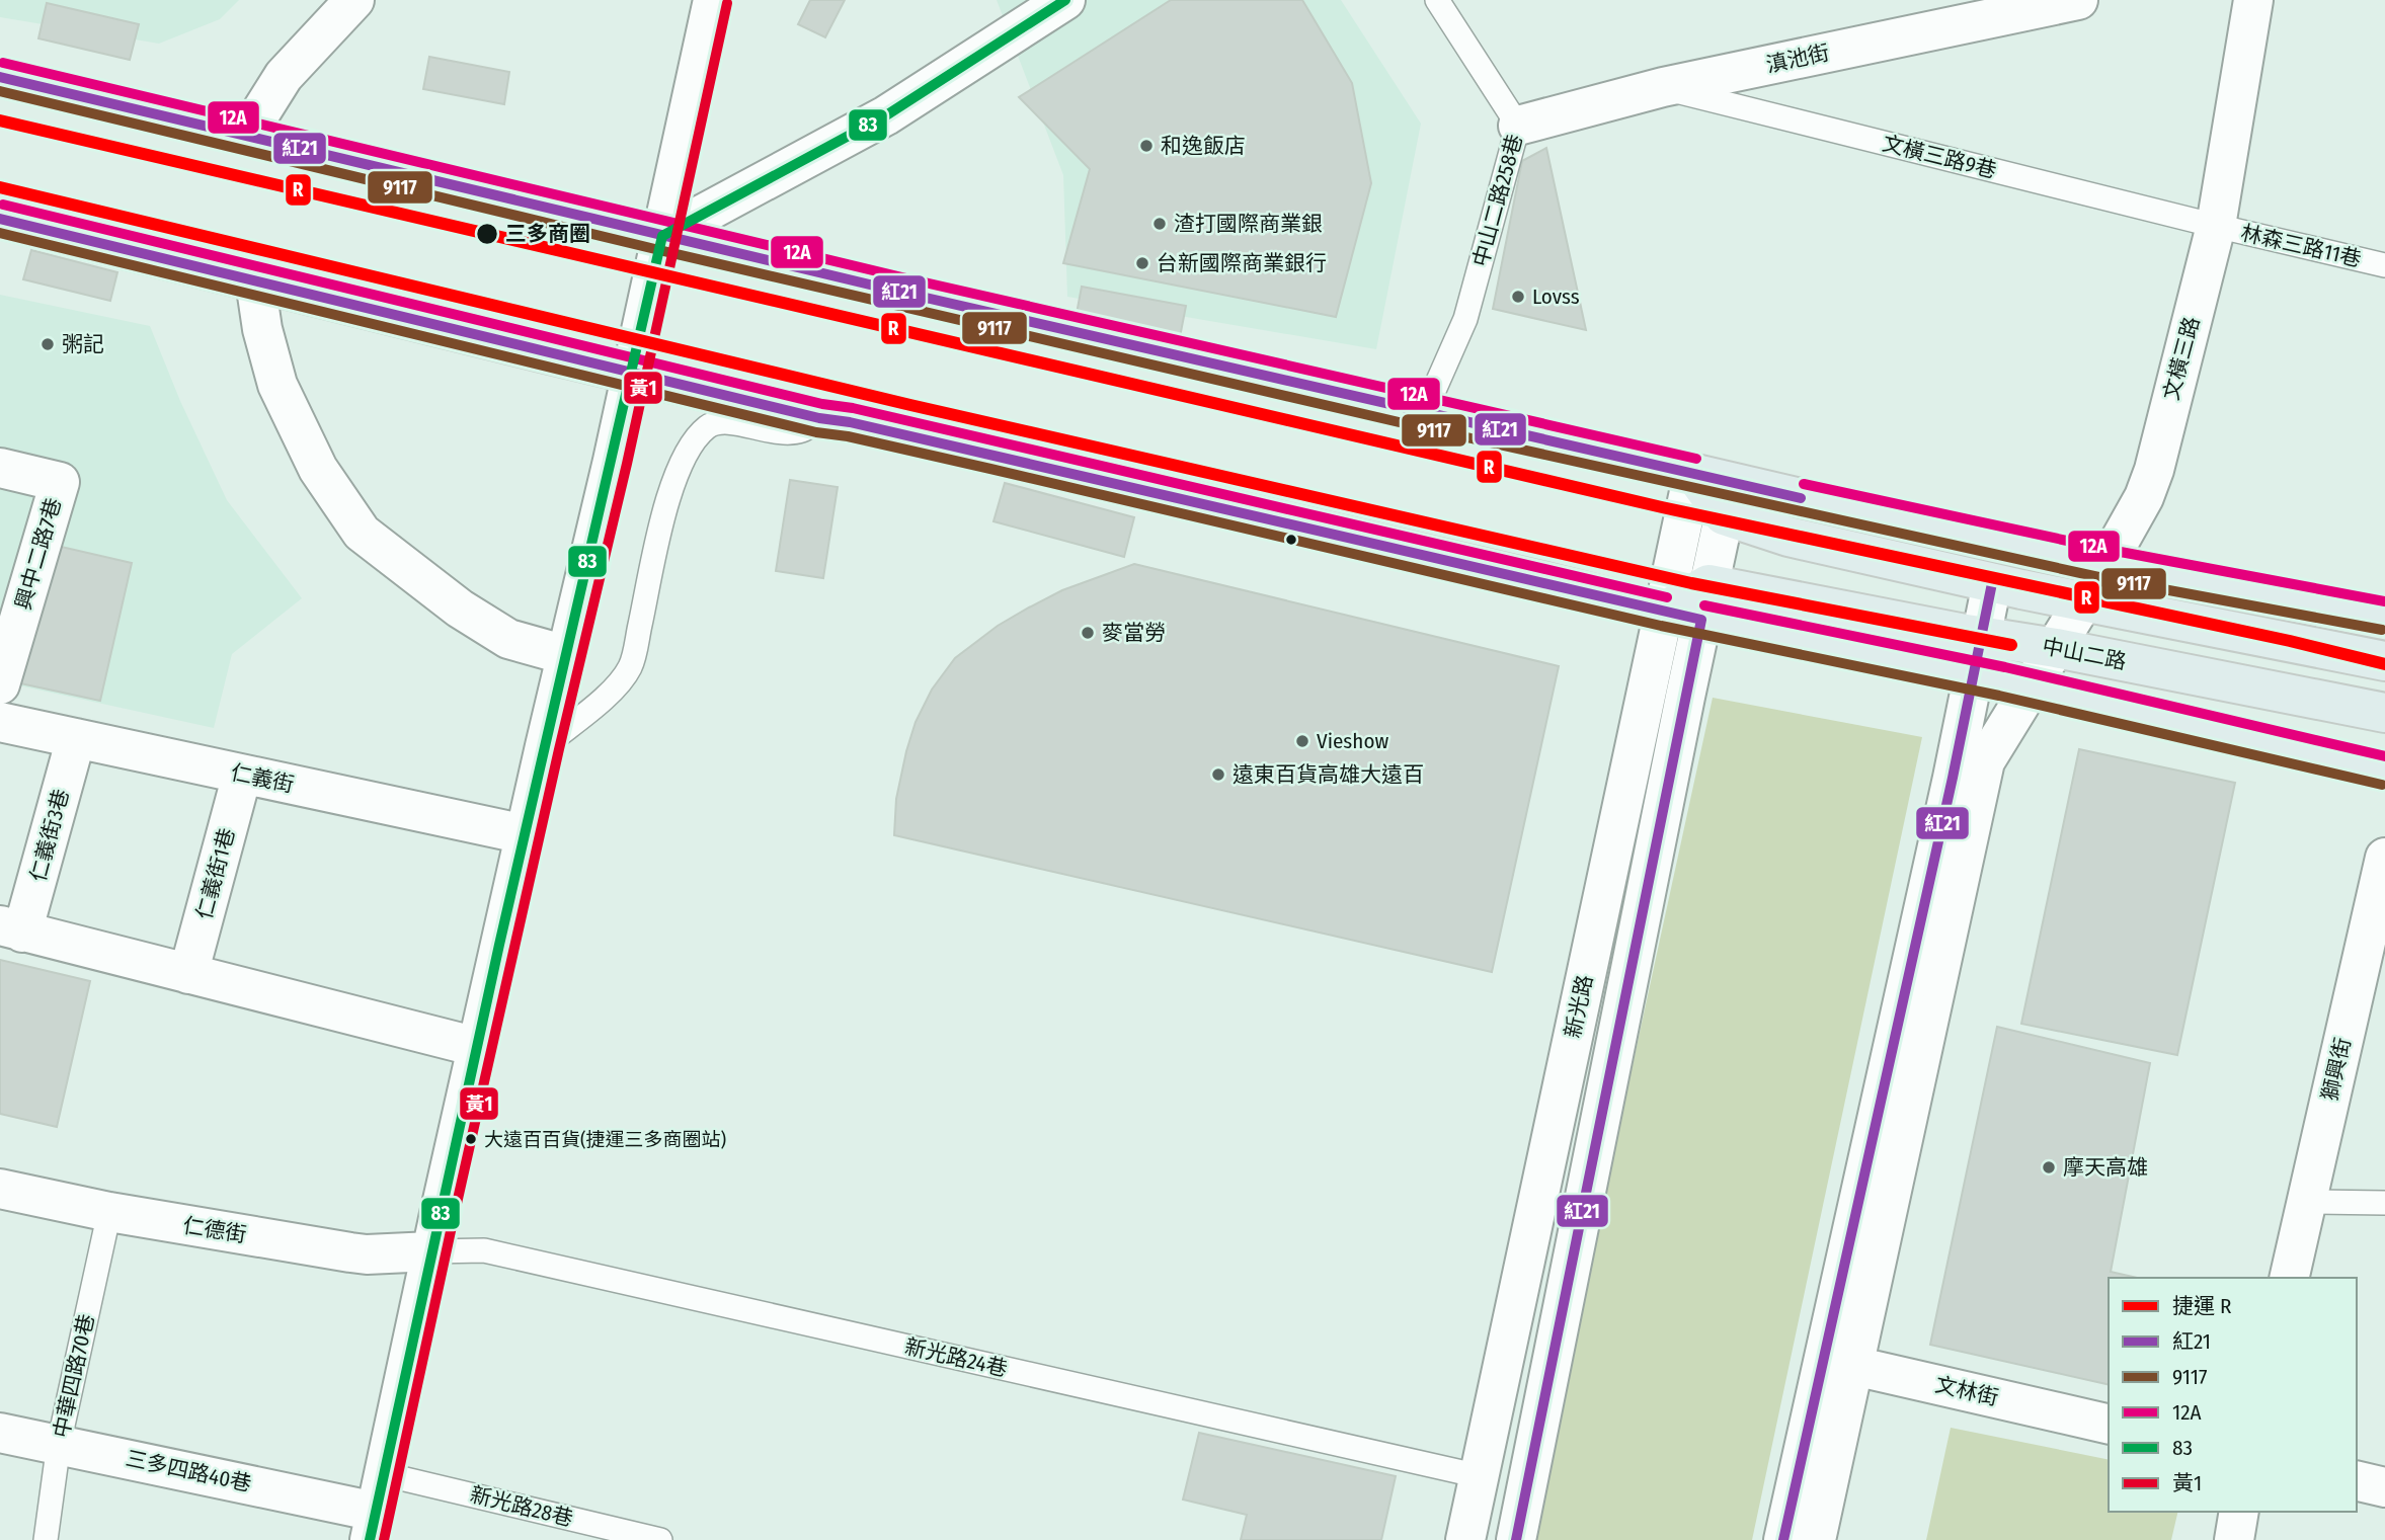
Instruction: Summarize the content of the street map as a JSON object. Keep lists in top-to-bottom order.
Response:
{
  "streets": {
    "main road": ["中山二路"],
    "street": [
      "滇池街",
      "文橫三路",
      "興中二路7巷",
      "仁義街",
      "仁義街3巷",
      "仁義街1巷",
      "新光路",
      "獅興街",
      "仁德街",
      "文林街",
      "三多四路40巷"
    ],
    "lane": [
      "文橫三路9巷",
      "中山二路258巷",
      "林森三路11巷",
      "新光路24巷",
      "中華四路70巷",
      "新光路28巷"
    ]
  },
  "crossings": [
    ["滇池街", "文橫三路9巷"],
    ["滇池街", "中山二路258巷"],
    ["文橫三路9巷", "林森三路11巷"],
    ["文橫三路9巷", "文橫三路"],
    ["林森三路11巷", "文橫三路"],
    ["文橫三路", "中山二路"],
    ["中山二路", "新光路"],
    ["仁義街", "仁義街3巷"],
    ["仁義街", "仁義街1巷"],
    ["新光路", "新光路24巷"],
    ["仁德街", "新光路24巷"],
    ["仁德街", "中華四路70巷"],
    ["中華四路70巷", "三多四路40巷"]
  ],
  "places": [
    "和逸飯店",
    "渣打國際商業銀",
    "三多商圈",
    "台新國際商業銀行",
    "Lovss",
    "粥記",
    "麥當勞",
    "Vieshow",
    "遠東百貨高雄大遠百",
    "大遠百百貨(捷運三多商圈站)",
    "摩天高雄"
  ],
  "lines": [
    "transit line 83",
    "transit line 黃1",
    "transit line 12A",
    "transit line 紅21",
    "transit line 9117",
    "metro line R"
  ],
  "legend": [
    "捷運 R",
    "紅21",
    "9117",
    "12A",
    "83",
    "黃1"
  ]
}
